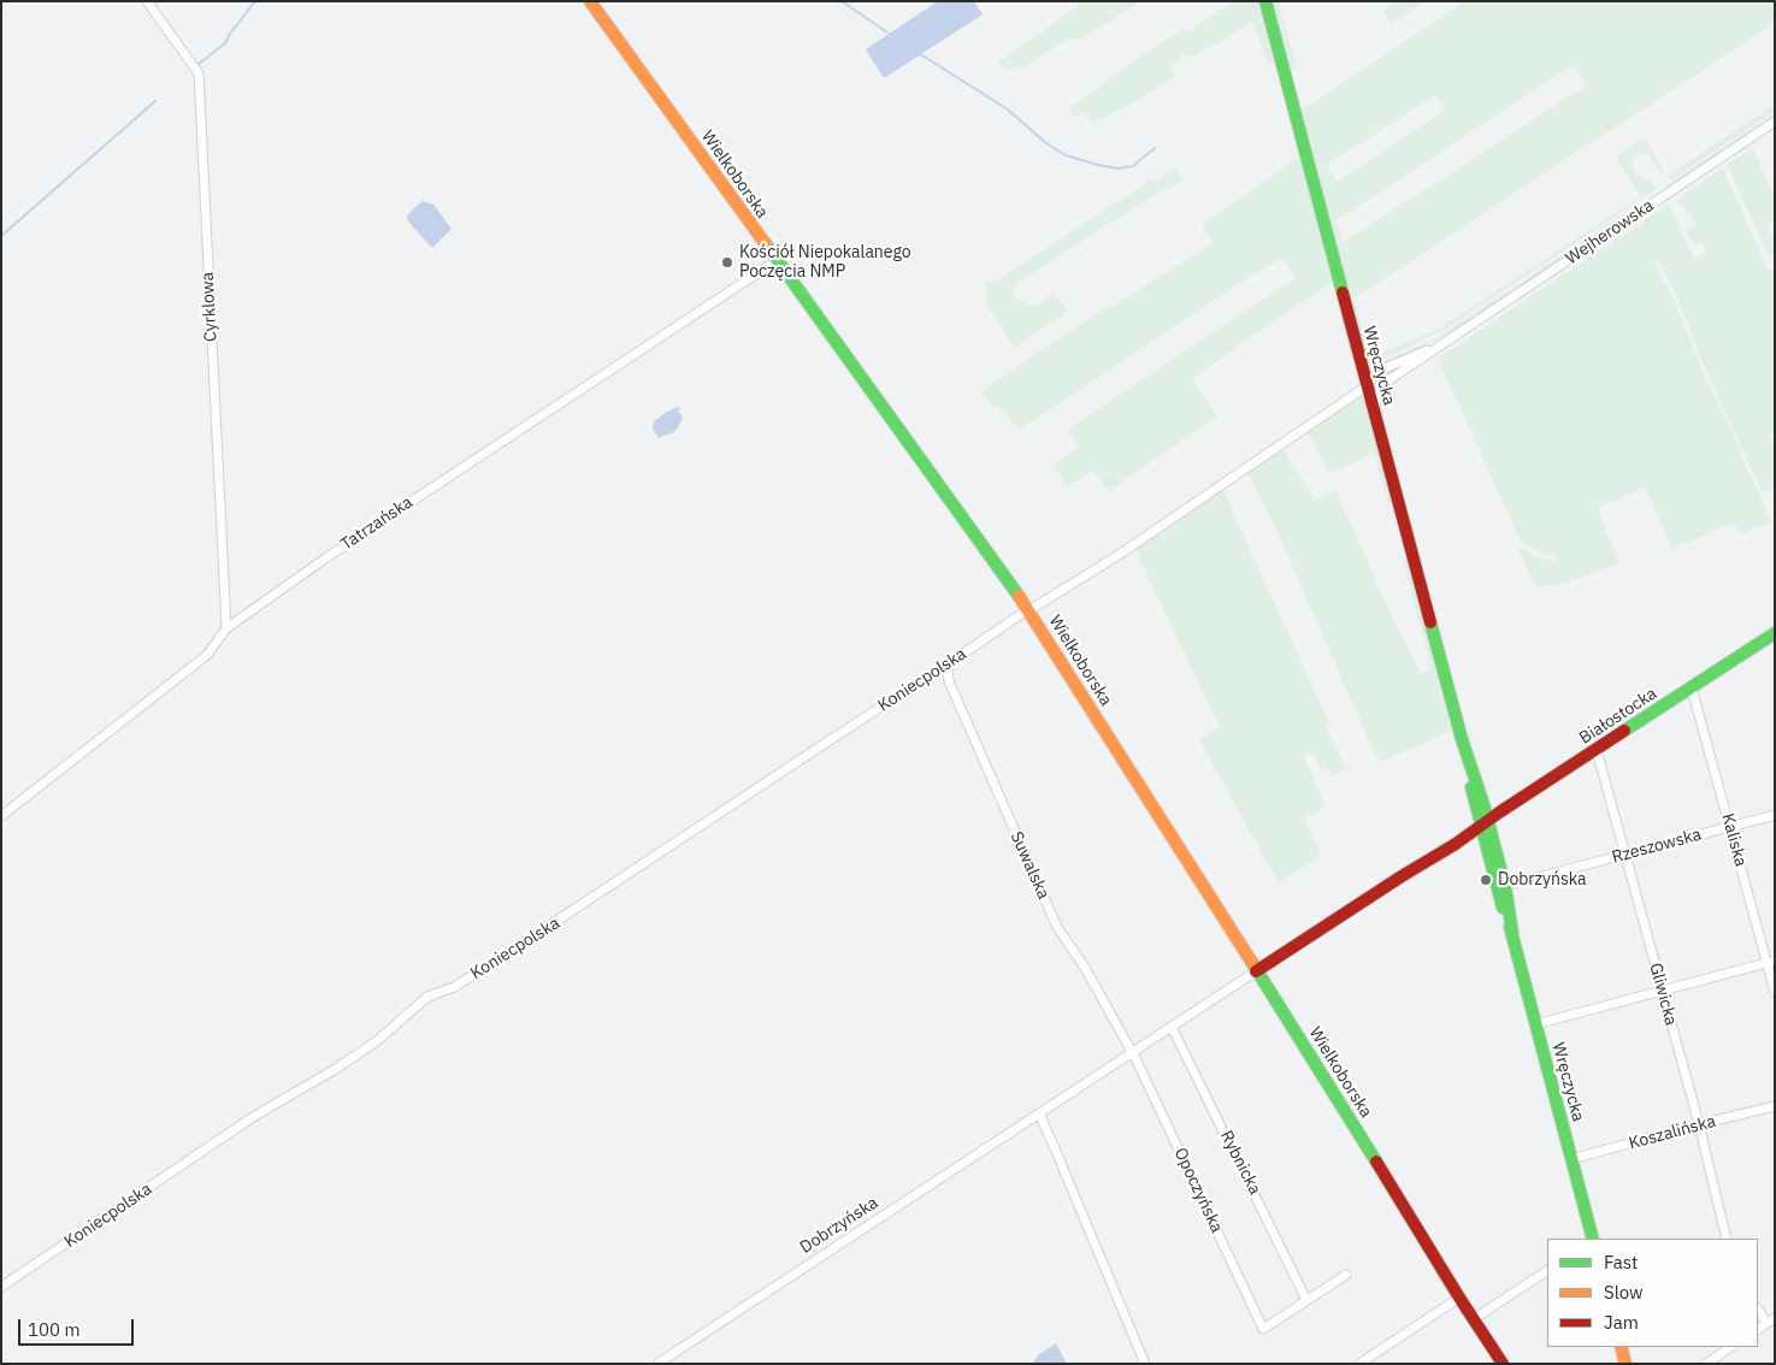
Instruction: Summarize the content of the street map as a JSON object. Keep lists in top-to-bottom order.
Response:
{
  "streets": {
    "street": [
      "Wielkoborska",
      "Wejherowska",
      "Cyrklowa",
      "Wręczycka",
      "Tatrzańska",
      "Koniecpolska",
      "Białostocka",
      "Kaliska",
      "Rzeszowska",
      "Suwalska",
      "Gliwicka",
      "Koszalińska",
      "Rybnicka",
      "Opoczyńska",
      "Dobrzyńska"
    ]
  },
  "crossings": [
    ["Wielkoborska", "Tatrzańska"],
    ["Wielkoborska", "Koniecpolska"],
    ["Wielkoborska", "Dobrzyńska"],
    ["Cyrklowa", "Tatrzańska"],
    ["Wręczycka", "Koniecpolska"],
    ["Wręczycka", "Białostocka"],
    ["Wręczycka", "Rzeszowska"],
    ["Wręczycka", "Koszalińska"],
    ["Wręczycka", "Dobrzyńska"],
    ["Koniecpolska", "Suwalska"],
    ["Białostocka", "Kaliska"],
    ["Białostocka", "Gliwicka"],
    ["Białostocka", "Dobrzyńska"],
    ["Kaliska", "Rzeszowska"],
    ["Rzeszowska", "Gliwicka"],
    ["Suwalska", "Opoczyńska"],
    ["Suwalska", "Dobrzyńska"],
    ["Gliwicka", "Koszalińska"],
    ["Rybnicka", "Opoczyńska"],
    ["Rybnicka", "Dobrzyńska"],
    ["Opoczyńska", "Dobrzyńska"]
  ],
  "places": ["Kościół Niepokalanego Poczęcia NMP", "Dobrzyńska"],
  "legend": ["Fast", "Slow", "Jam"],
  "scale_bar": "100 m"
}
